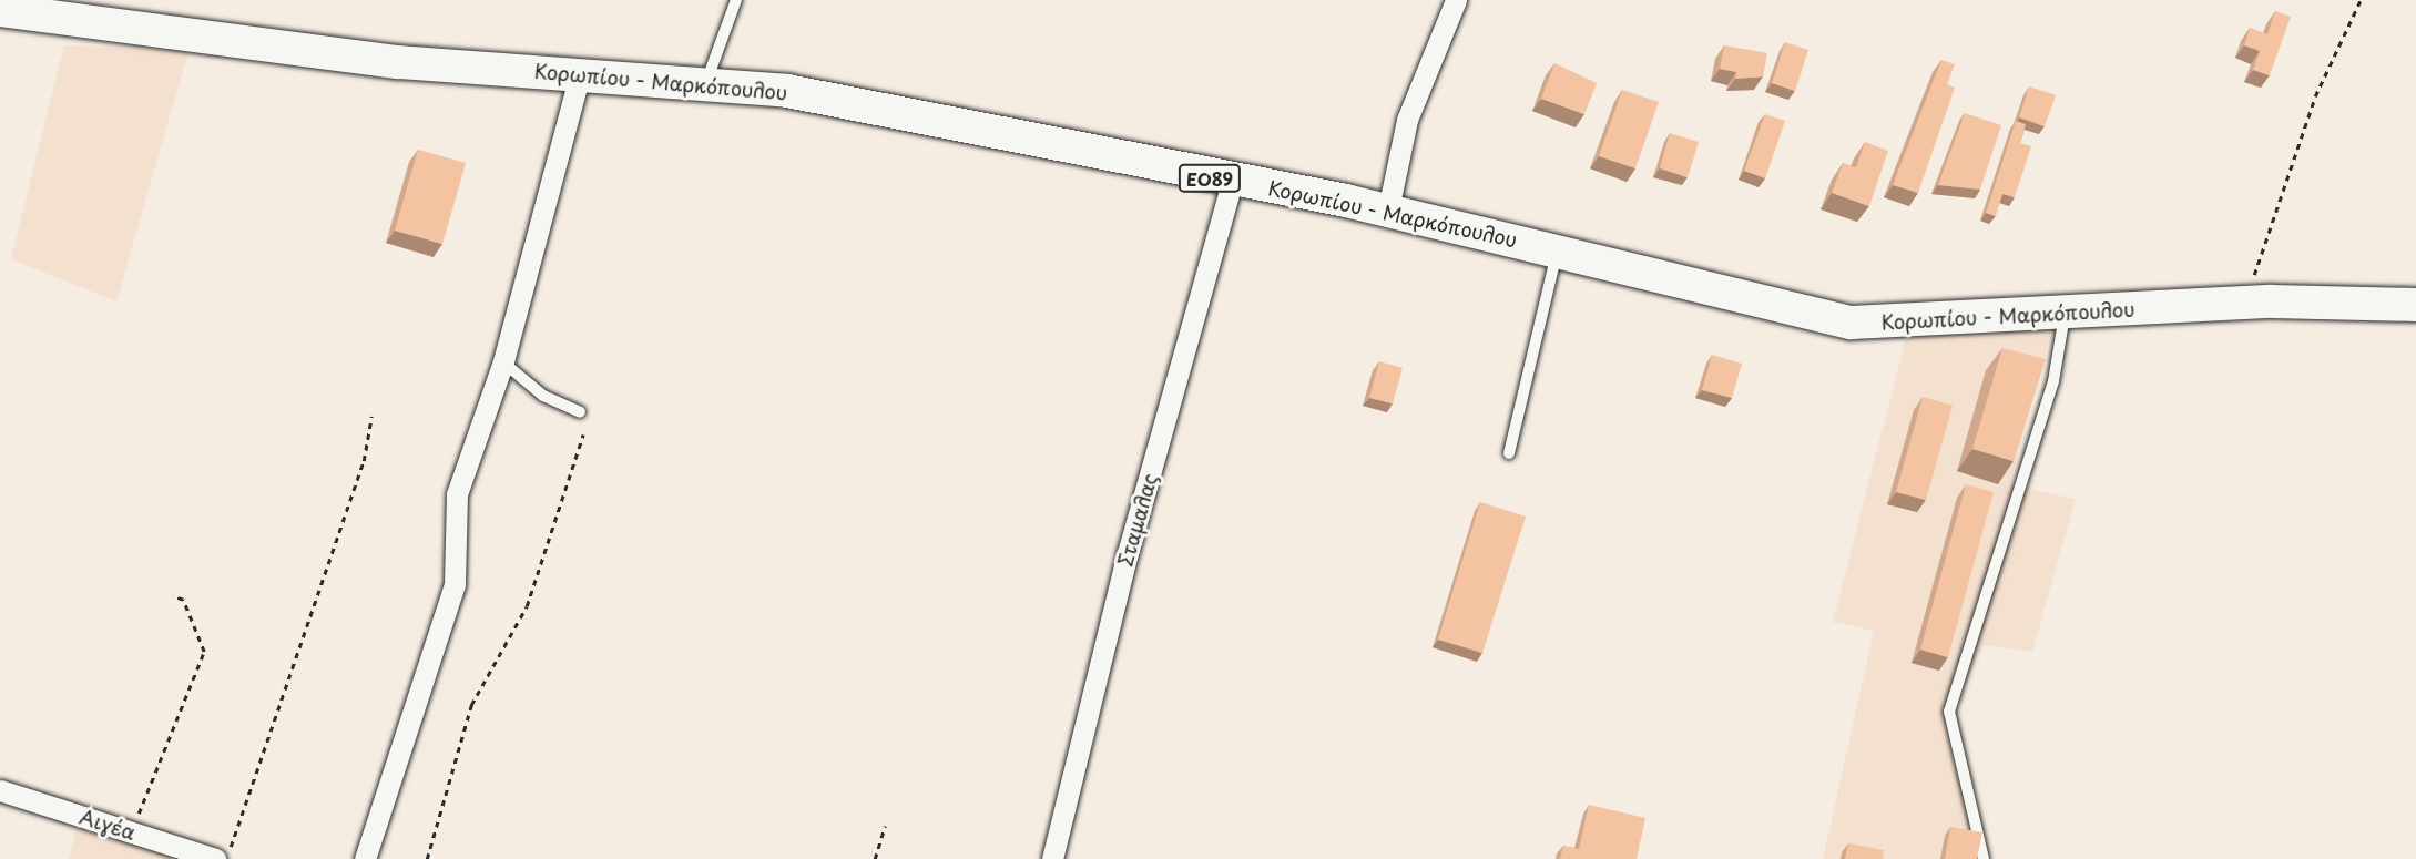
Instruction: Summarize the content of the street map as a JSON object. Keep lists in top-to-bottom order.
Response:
{
  "streets": {
    "main road": ["Κορωπίου - Μαρκόπουλου", "ΕΟ89"],
    "street": ["Σταμαλας", "Αιγέα"]
  },
  "crossings": [
    ["Κορωπίου - Μαρκόπουλου", "Σταμαλας"]
  ]
}
